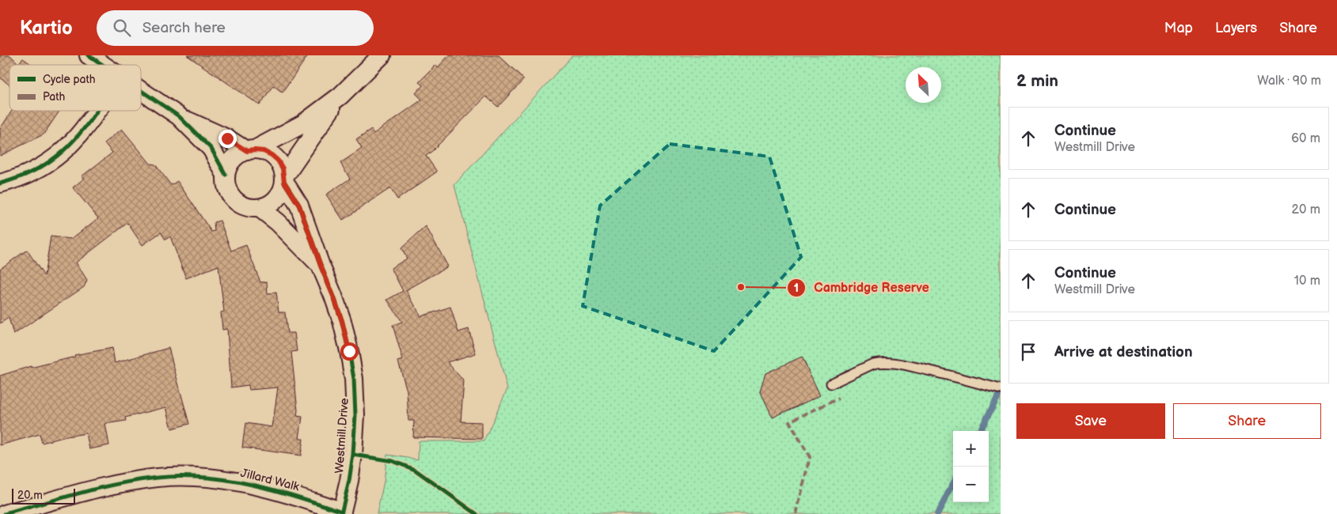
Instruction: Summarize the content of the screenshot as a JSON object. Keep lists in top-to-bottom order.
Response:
{
  "streets": {
    "street": ["Westmill Drive", "Jillard Walk"]
  },
  "crossings": [
    ["Westmill Drive", "Jillard Walk"]
  ],
  "places": ["Cambridge Reserve"],
  "legend": ["Cycle path", "Path"],
  "scale_bar": "20 m",
  "north": "top left",
  "page": {
    "header": "Kartio",
    "search": "Search here",
    "nav": ["Map", "Layers", "Share"],
    "heading": ["2 min", "Walk · 90 m"],
    "list": [
      ["Continue", "Westmill Drive", "60 m"],
      ["Continue", "20 m"],
      ["Continue", "Westmill Drive", "10 m"],
      "Arrive at destination"
    ],
    "buttons": ["Save", "Share"],
    "map_buttons": ["+", "−"],
    "scale": "20 m"
  }
}
